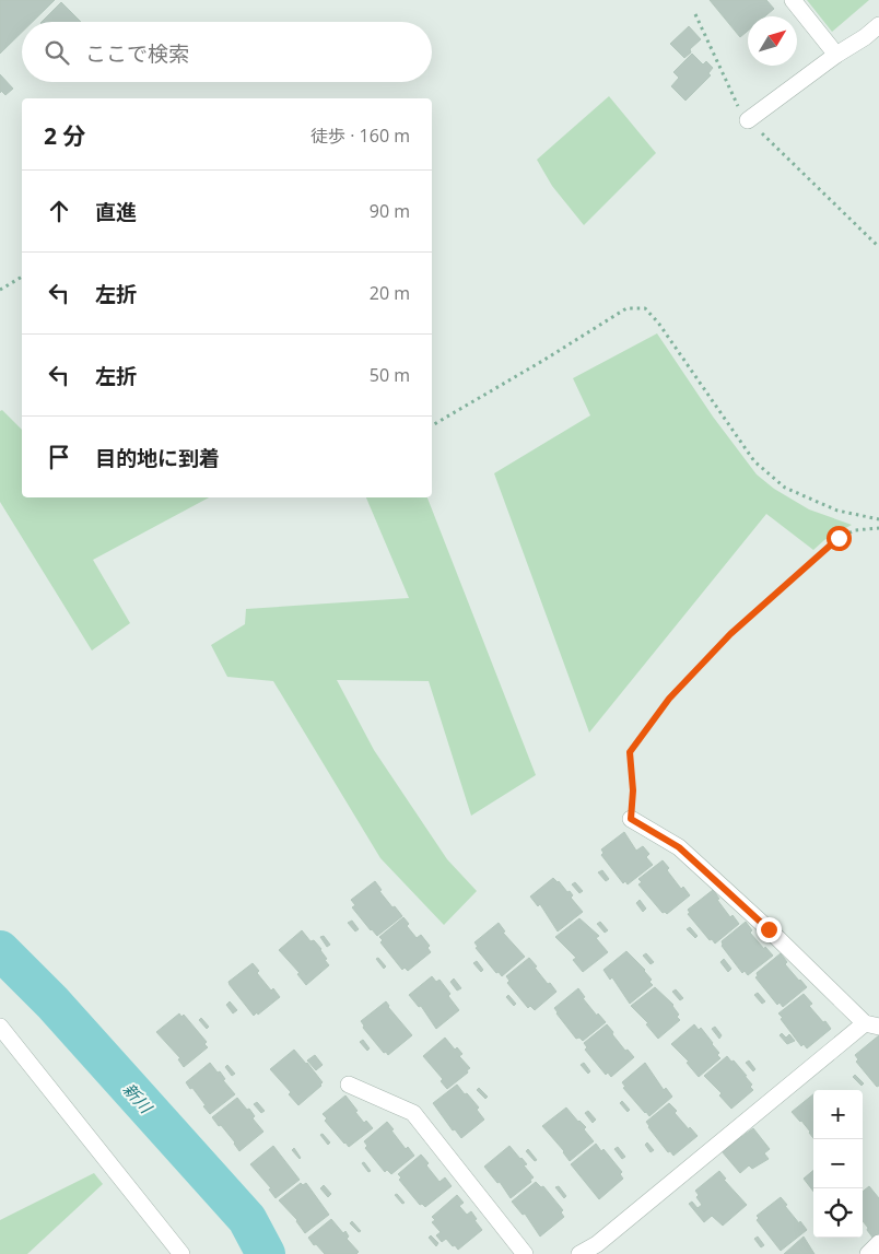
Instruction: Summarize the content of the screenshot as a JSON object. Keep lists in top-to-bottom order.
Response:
{
  "water": ["新川"],
  "north": "top right",
  "page": {
    "search": "ここで検索",
    "heading": ["2 分", "徒歩 · 160 m"],
    "list": [
      ["直進", "90 m"],
      ["左折", "20 m"],
      ["左折", "50 m"],
      "目的地に到着"
    ],
    "map_buttons": ["+", "−"]
  }
}
